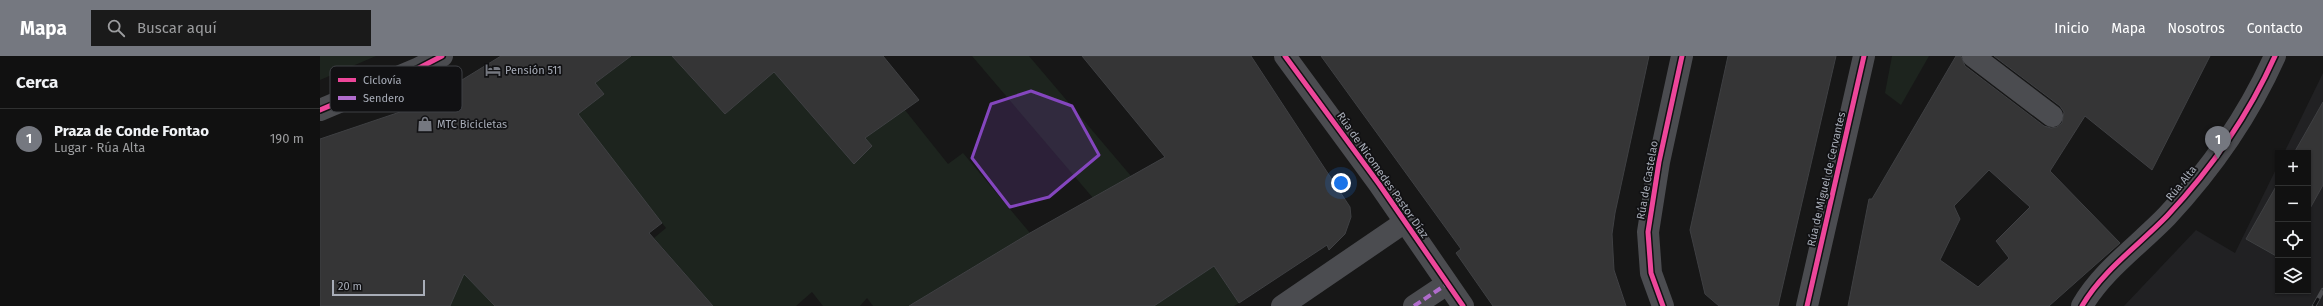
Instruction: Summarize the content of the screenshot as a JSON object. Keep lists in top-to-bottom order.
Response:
{
  "streets": {
    "street": [
      "Rúa de Nicomedes Pastor Díaz",
      "Rúa de Miguel de Cervantes",
      "Rúa de Castelao",
      "Rúa Alta"
    ]
  },
  "places": {
    "hotel": ["Pensión 511"],
    "shop": ["MTC Bicicletas"]
  },
  "legend": ["Ciclovía", "Sendero"],
  "scale_bar": "20 m",
  "page": {
    "header": "Mapa",
    "search": "Buscar aquí",
    "nav": [
      "Inicio",
      "Mapa",
      "Nosotros",
      "Contacto"
    ],
    "heading": "Cerca",
    "list": [
      {
        "mark": "1",
        "name": "Praza de Conde Fontao",
        "note": "Lugar · Rúa Alta",
        "value": "190 m"
      }
    ],
    "pins": "1",
    "map_buttons": ["+", "−"],
    "scale": "20 m"
  }
}
